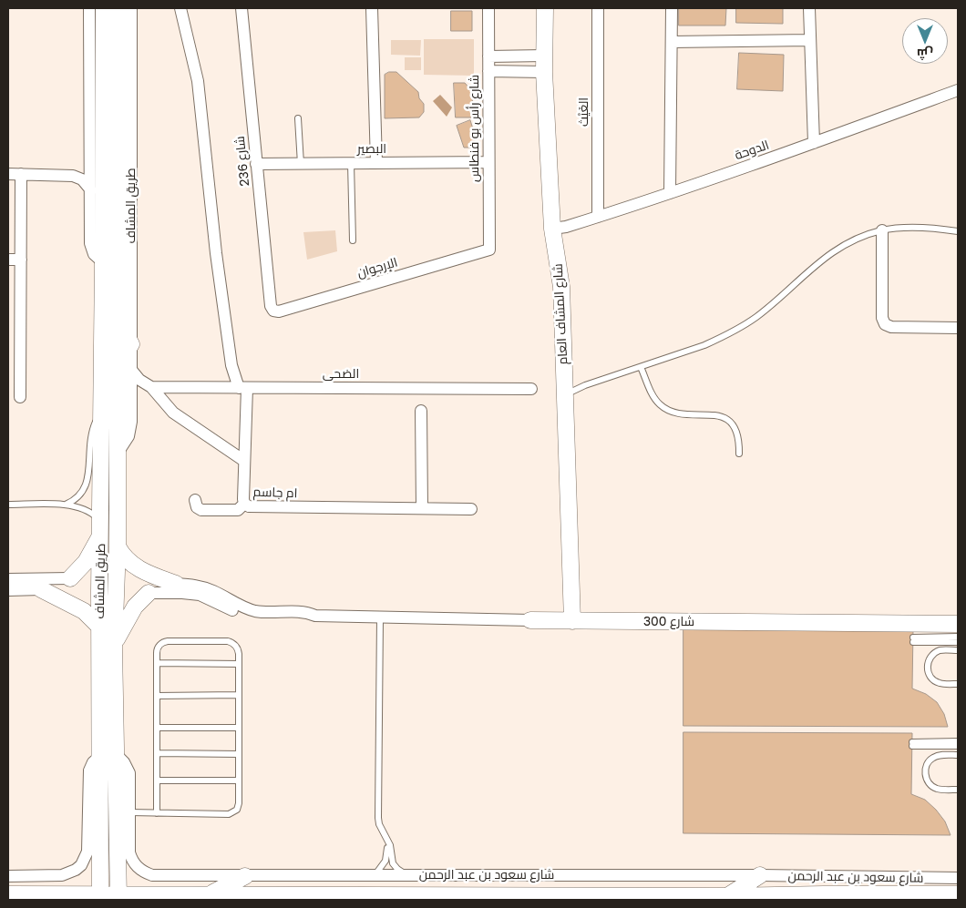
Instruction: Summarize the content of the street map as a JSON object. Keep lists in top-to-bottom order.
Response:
{
  "streets": {
    "street": [
      "الغَيْث",
      "شارع رأس بو فنطاس",
      "البصير",
      "الدوحة",
      "شارع 236",
      "طريق المشاف",
      "الإرجوان",
      "شارع المشاف العام",
      "الضحى",
      "ام جاسم",
      "شارع 300",
      "شارع سعود بن عبد الرحمن"
    ]
  },
  "crossings": [
    ["الغَيْث", "الدوحة"],
    ["شارع رأس بو فنطاس", "البصير"],
    ["شارع رأس بو فنطاس", "الإرجوان"],
    ["البصير", "شارع 236"],
    ["الدوحة", "شارع المشاف العام"],
    ["شارع 236", "الإرجوان"],
    ["طريق المشاف", "شارع سعود بن عبد الرحمن"],
    ["شارع المشاف العام", "شارع 300"],
    ["الضحى", "ام جاسم"]
  ],
  "north": "bottom"
}
